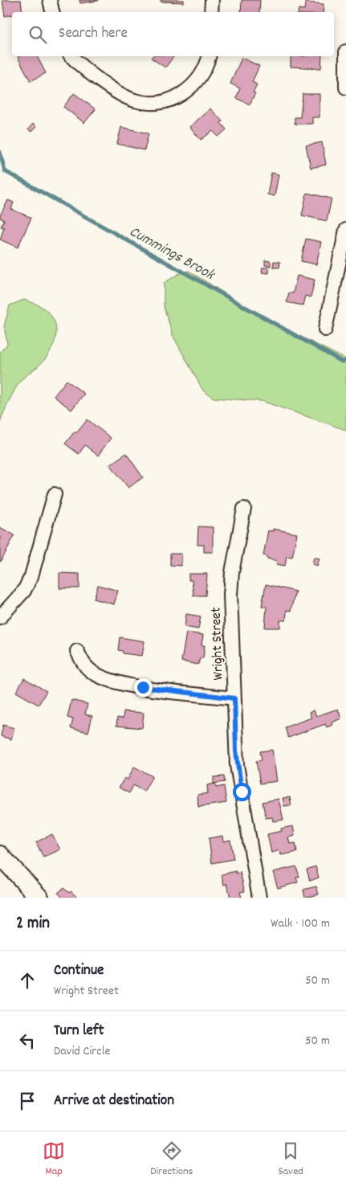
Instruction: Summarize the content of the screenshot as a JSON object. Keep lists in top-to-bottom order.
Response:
{
  "streets": {
    "street": ["Wright Street"]
  },
  "water": ["Cummings Brook"],
  "page": {
    "search": "Search here",
    "heading": ["2 min", "Walk · 100 m"],
    "list": [
      ["Continue", "Wright Street", "50 m"],
      ["Turn left", "David Circle", "50 m"],
      "Arrive at destination"
    ],
    "nav": ["Map", "Directions", "Saved"]
  }
}
